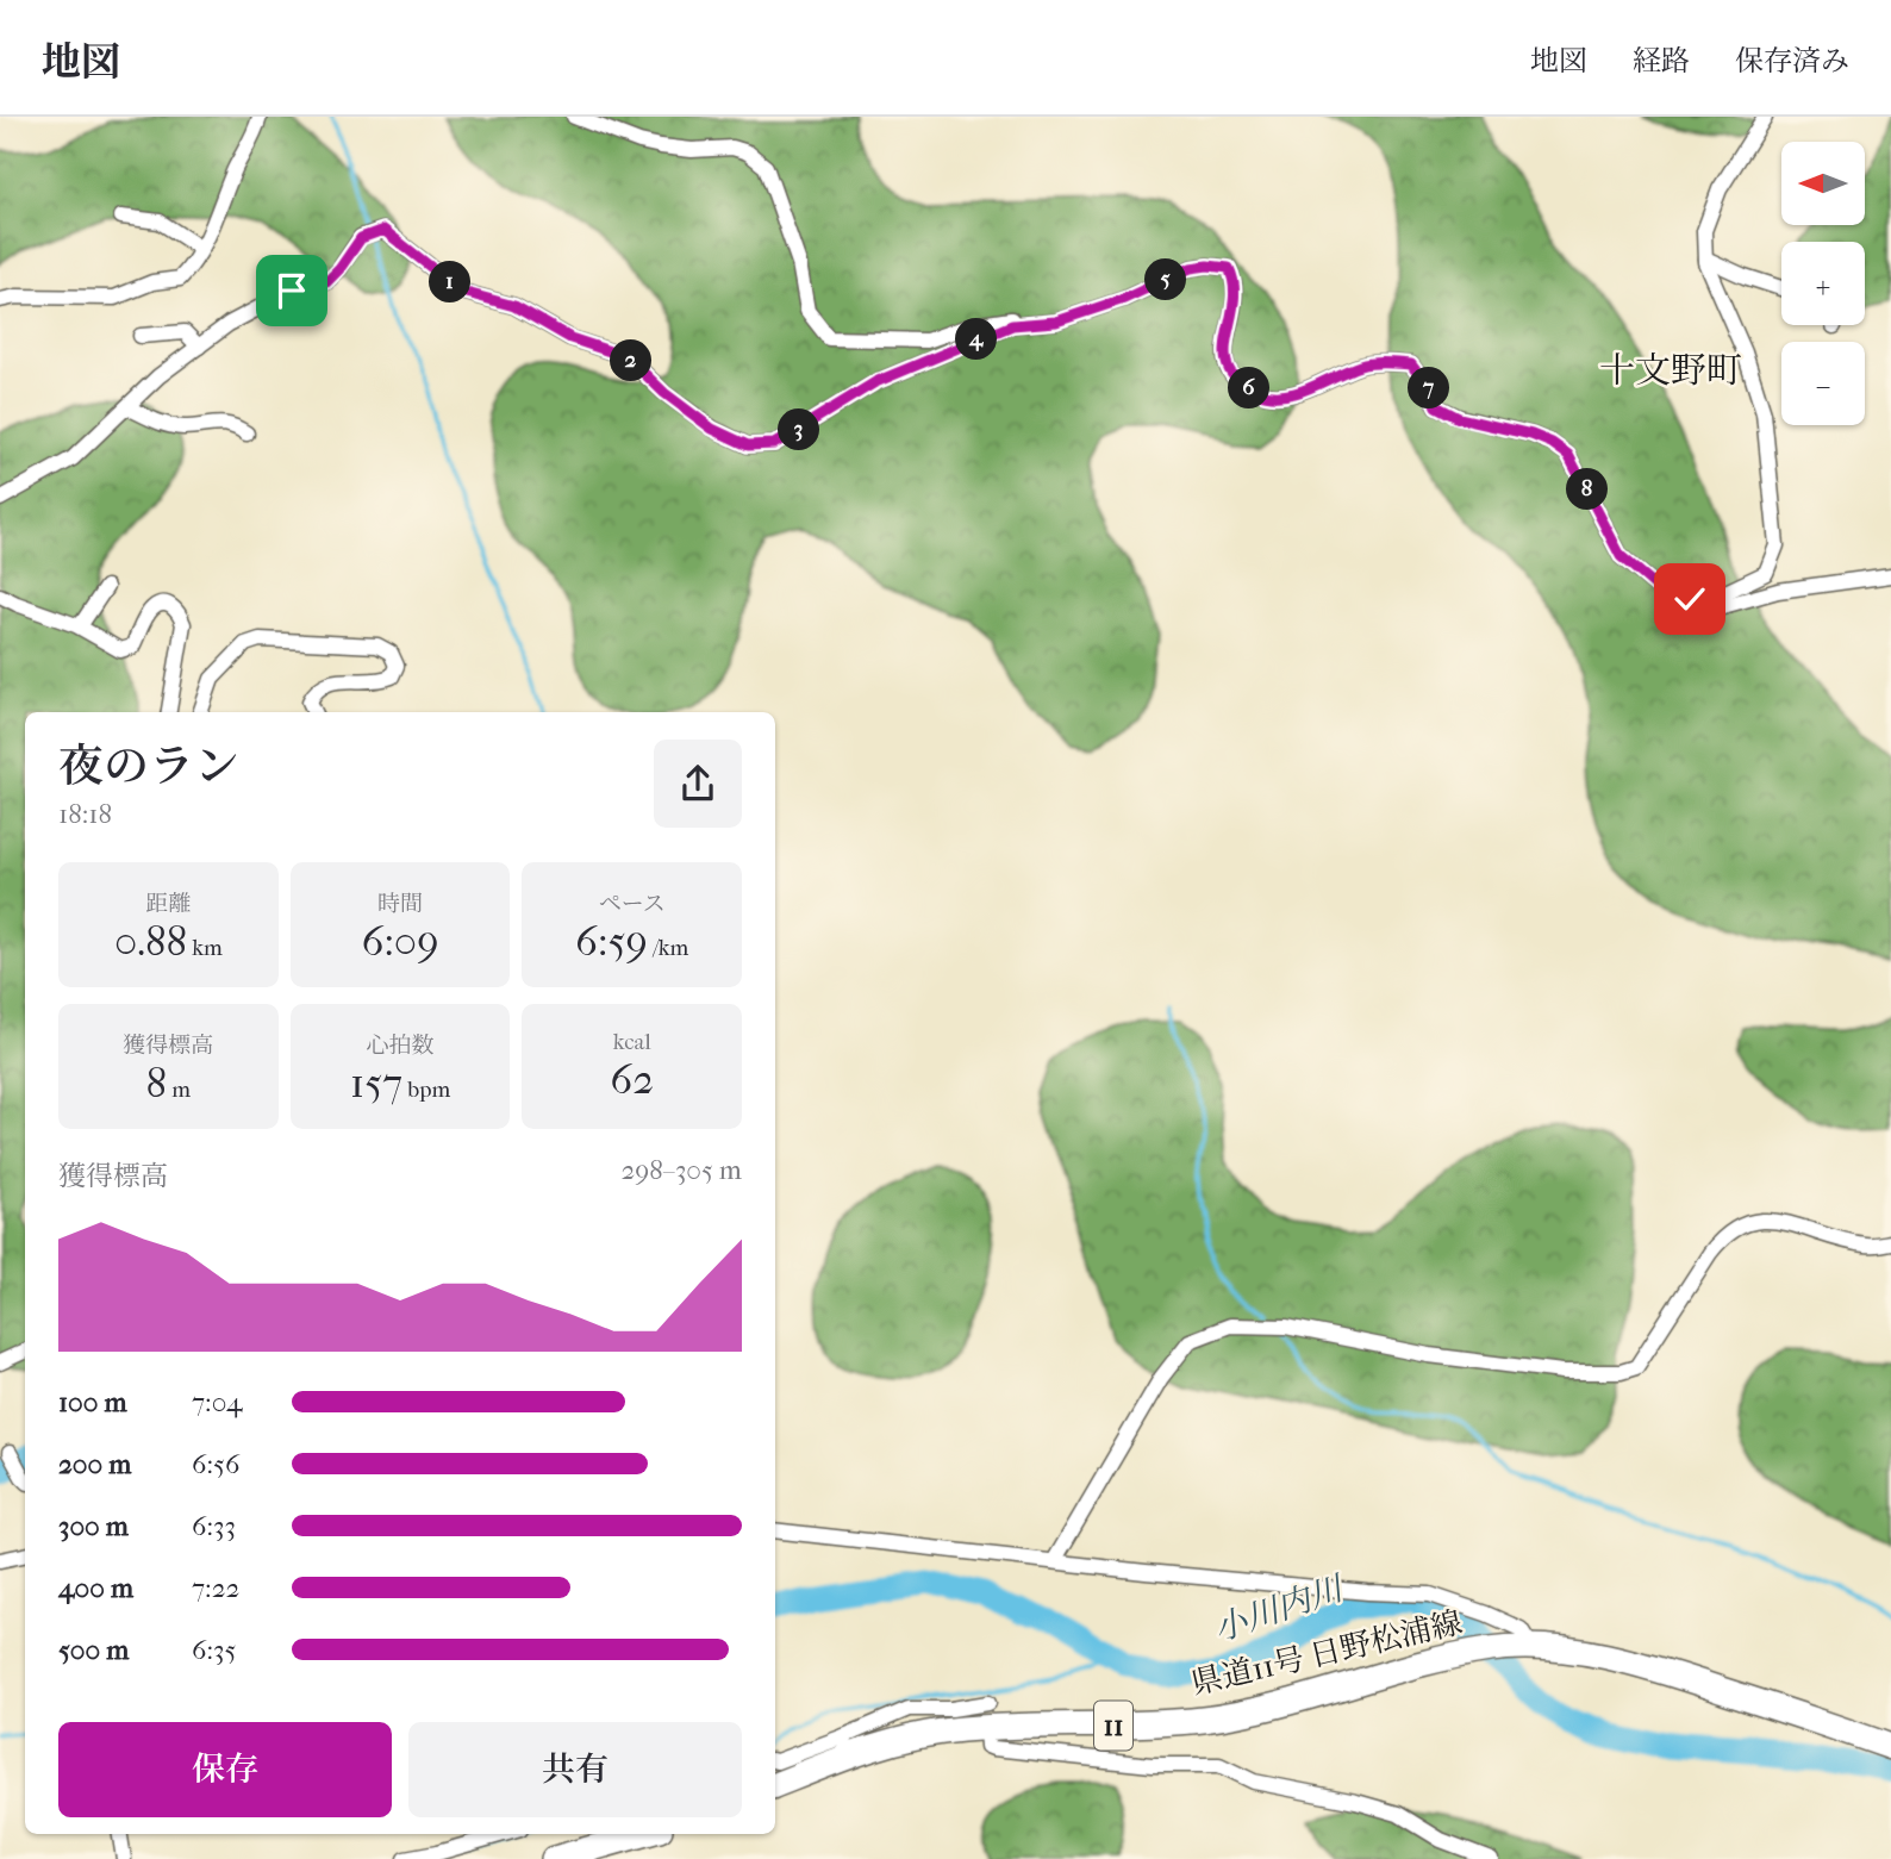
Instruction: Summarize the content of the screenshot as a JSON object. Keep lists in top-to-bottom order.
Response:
{
  "streets": {
    "main road": ["県道11号 日野松浦線", "11"]
  },
  "districts": ["十文野町"],
  "water": ["小川内川"],
  "north": "left",
  "page": {
    "header": "地図",
    "nav": ["地図", "経路", "保存済み"],
    "map_buttons": ["+", "−"],
    "pins": [
      "5",
      "1",
      "4",
      "2",
      "6",
      "7",
      "3",
      "8"
    ],
    "heading": ["夜のラン", "18:18"],
    "stats": [
      ["距離", "0.88 km"],
      ["時間", "6:09"],
      ["ペース", "6:59 /km"],
      ["獲得標高", "8 m"],
      ["心拍数", "157 bpm"],
      ["kcal", "62"]
    ],
    "chart": ["獲得標高", "298–305 m"],
    "list": [
      {
        "name": "100 m",
        "note": "7:04"
      },
      {
        "name": "200 m",
        "note": "6:56"
      },
      {
        "name": "300 m",
        "note": "6:33"
      },
      {
        "name": "400 m",
        "note": "7:22"
      },
      {
        "name": "500 m",
        "note": "6:35"
      }
    ],
    "buttons": ["保存", "共有"]
  }
}
